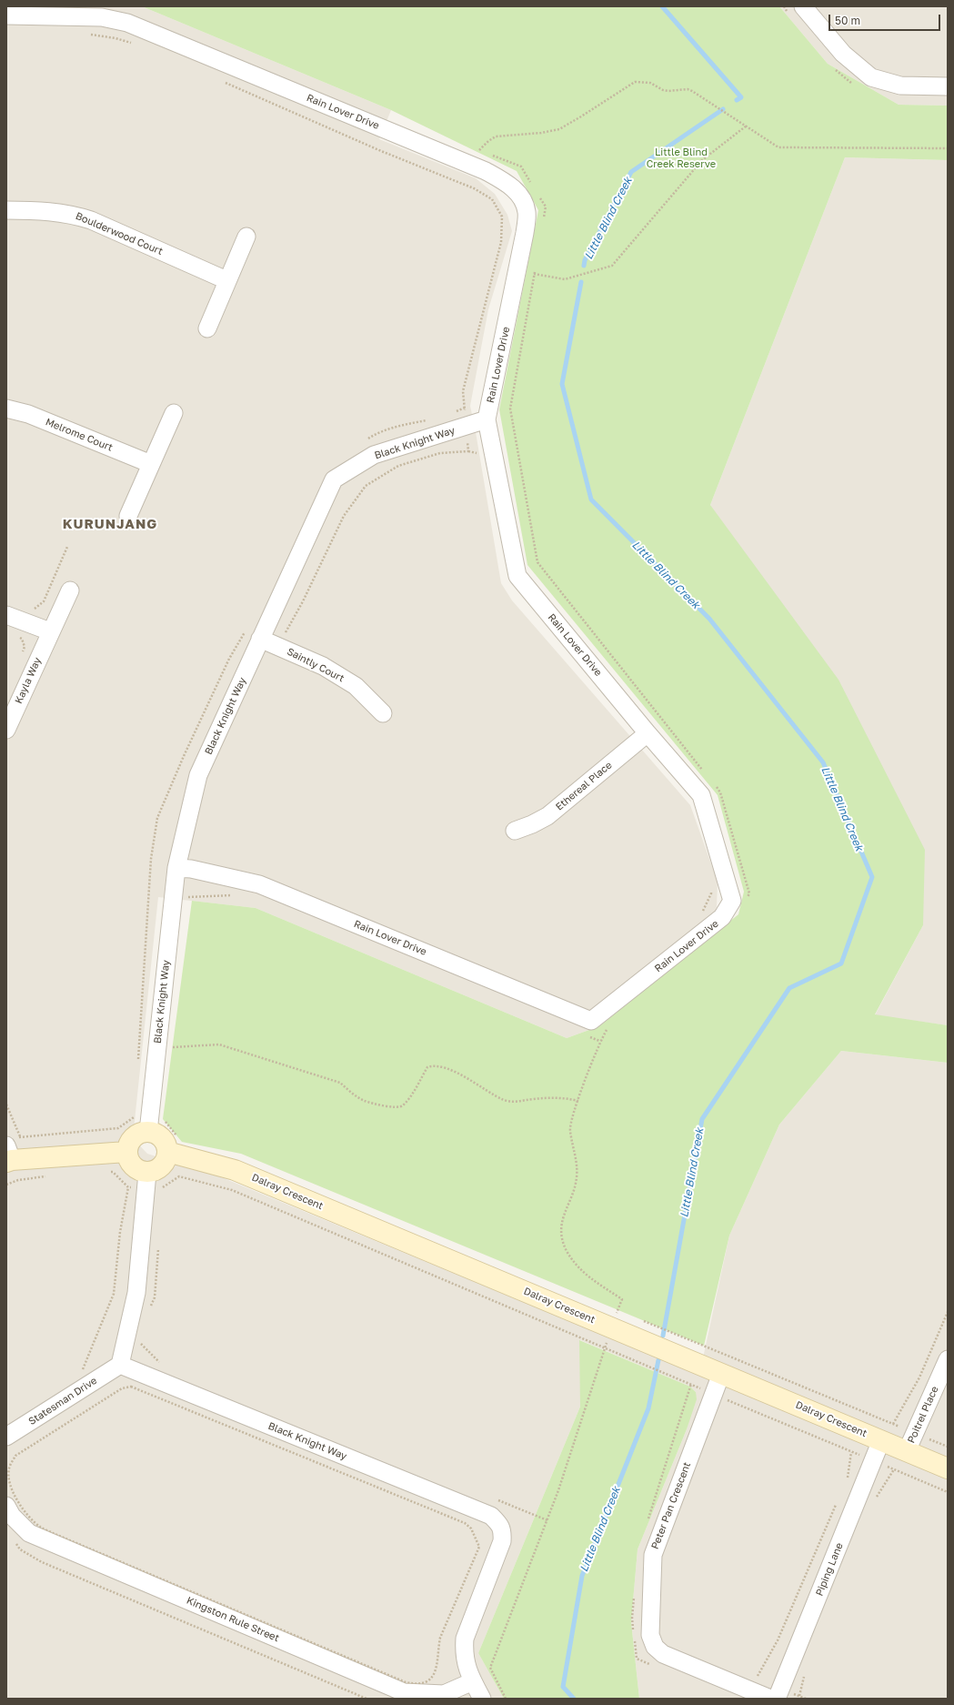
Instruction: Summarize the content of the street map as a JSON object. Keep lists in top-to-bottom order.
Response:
{
  "streets": {
    "street": [
      "Rain Lover Drive",
      "Boulderwood Court",
      "Melrome Court",
      "Black Knight Way",
      "Saintly Court",
      "Kayla Way",
      "Ethereal Place",
      "Dalray Crescent",
      "Statesman Drive",
      "Poitrel Place",
      "Peter Pan Crescent",
      "Piping Lane",
      "Kingston Rule Street"
    ]
  },
  "crossings": [
    ["Rain Lover Drive", "Black Knight Way"],
    ["Rain Lover Drive", "Ethereal Place"],
    ["Black Knight Way", "Saintly Court"],
    ["Black Knight Way", "Dalray Crescent"],
    ["Black Knight Way", "Statesman Drive"],
    ["Black Knight Way", "Kingston Rule Street"],
    ["Dalray Crescent", "Poitrel Place"],
    ["Dalray Crescent", "Peter Pan Crescent"],
    ["Dalray Crescent", "Piping Lane"],
    ["Peter Pan Crescent", "Piping Lane"]
  ],
  "districts": ["KURUNJANG"],
  "water": ["Little Blind Creek"],
  "parks": ["Little Blind Creek Reserve"],
  "scale_bar": "50 m"
}
